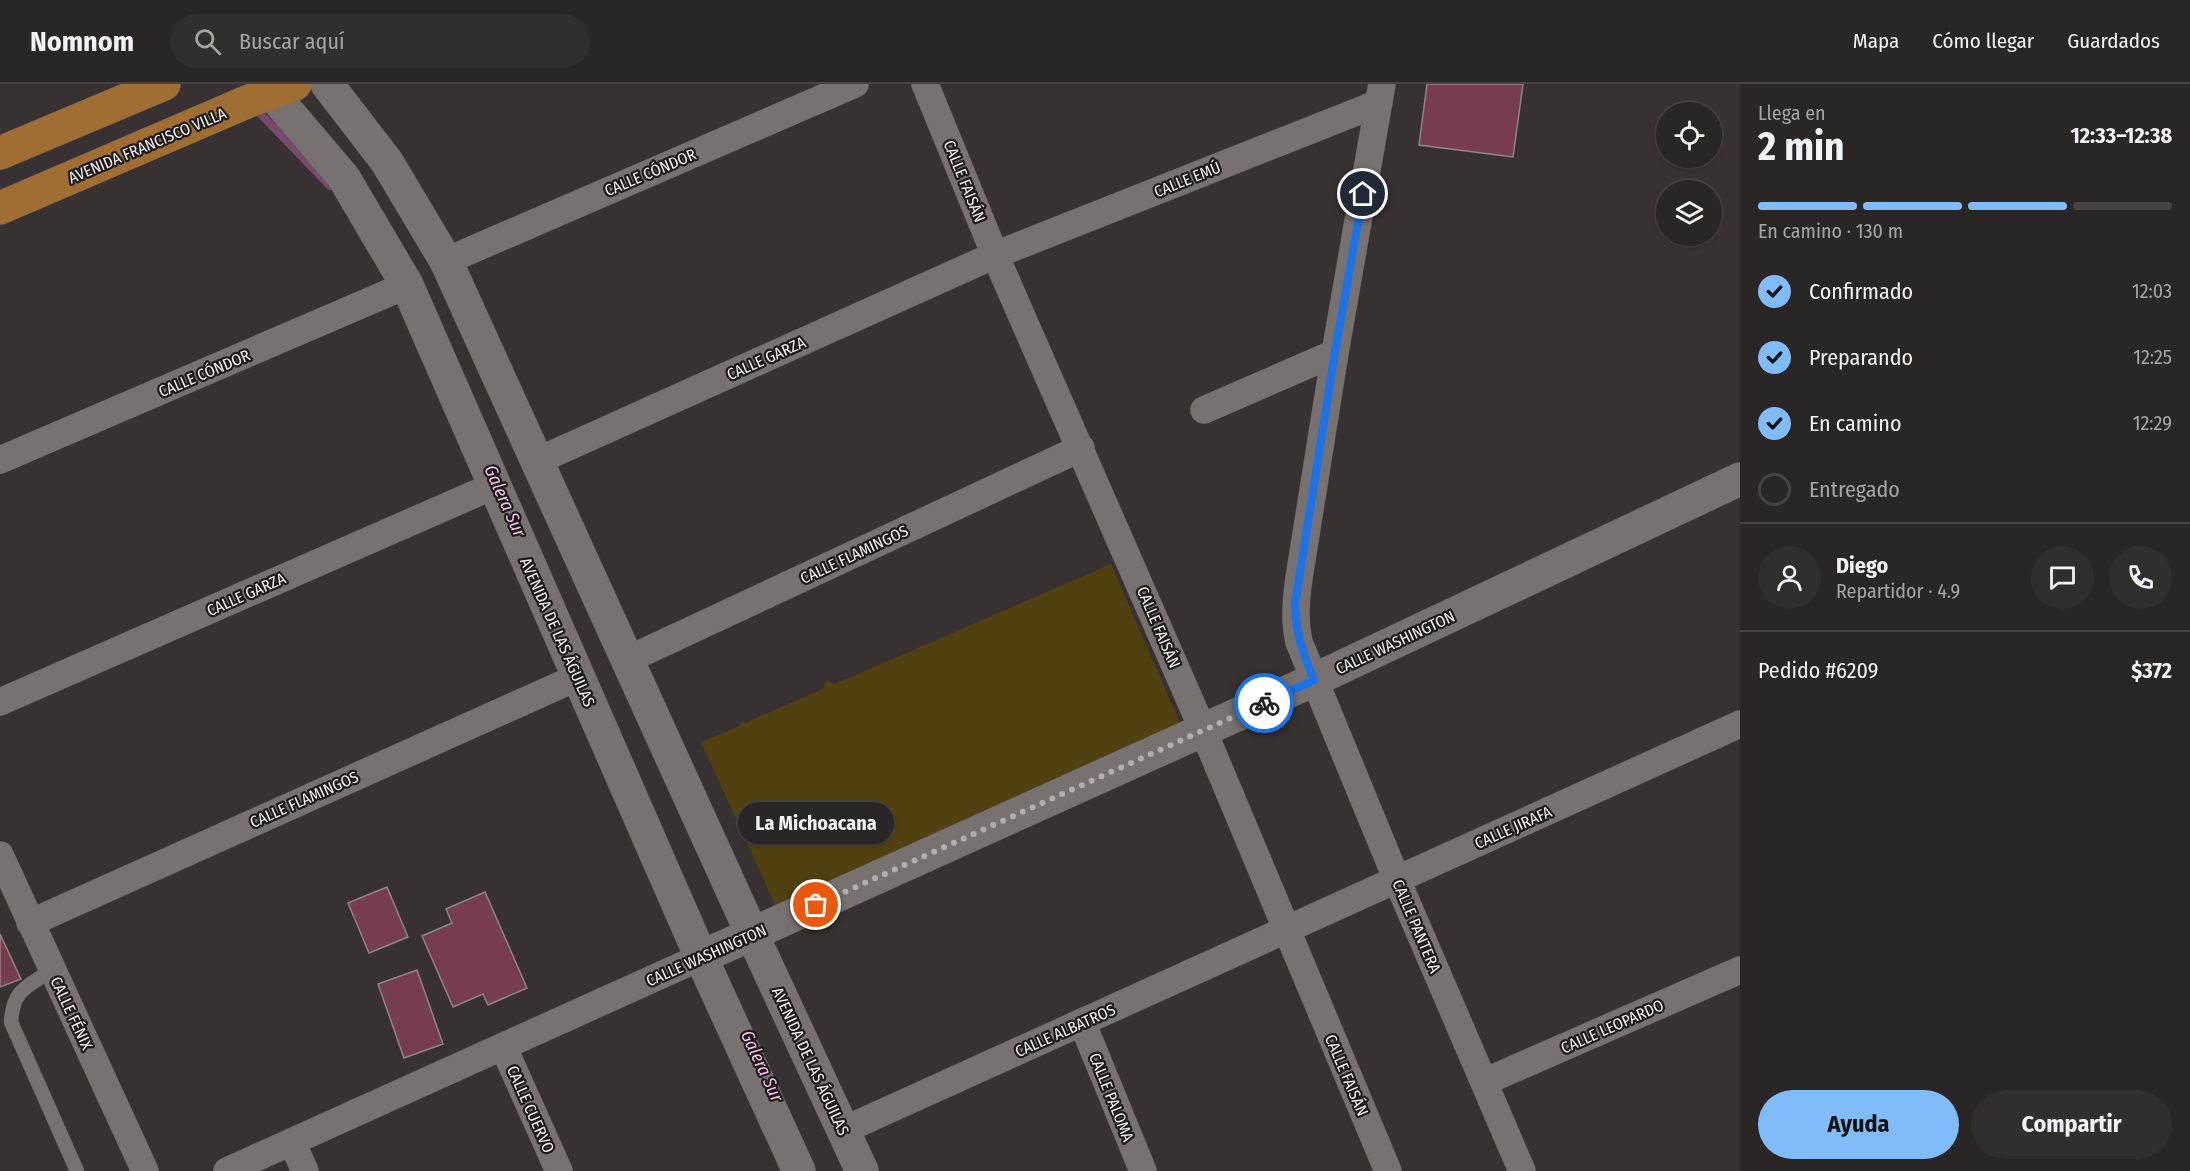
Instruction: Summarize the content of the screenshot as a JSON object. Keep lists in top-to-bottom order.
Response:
{
  "streets": {
    "main road": ["AVENIDA FRANCISCO VILLA"],
    "street": [
      "CALLE CÓNDOR",
      "CALLE EMÚ",
      "CALLE FAISÁN",
      "CALLE GARZA",
      "CALLE FLAMINGOS",
      "AVENIDA DE LAS ÁGUILAS",
      "CALLE WASHINGTON",
      "CALLE JIRAFA",
      "CALLE PANTERA",
      "CALLE FÉNIX",
      "CALLE LEOPARDO",
      "CALLE ALBATROS",
      "CALLE PALOMA",
      "CALLE CUERVO"
    ]
  },
  "crossings": [
    ["AVENIDA FRANCISCO VILLA", "AVENIDA DE LAS ÁGUILAS"],
    ["CALLE CÓNDOR", "AVENIDA DE LAS ÁGUILAS"],
    ["CALLE EMÚ", "CALLE FAISÁN"],
    ["CALLE EMÚ", "CALLE GARZA"],
    ["CALLE EMÚ", "CALLE PANTERA"],
    ["CALLE FAISÁN", "CALLE GARZA"],
    ["CALLE FAISÁN", "CALLE FLAMINGOS"],
    ["CALLE FAISÁN", "CALLE WASHINGTON"],
    ["CALLE FAISÁN", "CALLE JIRAFA"],
    ["CALLE FAISÁN", "CALLE ALBATROS"],
    ["CALLE GARZA", "AVENIDA DE LAS ÁGUILAS"],
    ["CALLE FLAMINGOS", "AVENIDA DE LAS ÁGUILAS"],
    ["CALLE FLAMINGOS", "CALLE FÉNIX"],
    ["AVENIDA DE LAS ÁGUILAS", "CALLE WASHINGTON"],
    ["AVENIDA DE LAS ÁGUILAS", "CALLE ALBATROS"],
    ["CALLE WASHINGTON", "CALLE PANTERA"],
    ["CALLE WASHINGTON", "CALLE CUERVO"],
    ["CALLE JIRAFA", "CALLE PANTERA"],
    ["CALLE JIRAFA", "CALLE ALBATROS"],
    ["CALLE PANTERA", "CALLE LEOPARDO"],
    ["CALLE ALBATROS", "CALLE PALOMA"]
  ],
  "water": ["Galera Sur"],
  "places": ["La Michoacana"],
  "page": {
    "header": "Nomnom",
    "search": "Buscar aquí",
    "nav": ["Mapa", "Cómo llegar", "Guardados"],
    "heading": ["2 min", "Llega en", "12:33–12:38"],
    "panel": [
      "Diego",
      "Repartidor · 4.9",
      "Pedido #6209",
      "$372"
    ],
    "bar": "En camino · 130 m",
    "list": [
      ["Confirmado", "12:03"],
      ["Preparando", "12:25"],
      ["En camino", "12:29"],
      "Entregado"
    ],
    "bubble": "La Michoacana",
    "buttons": ["Ayuda", "Compartir"]
  }
}
